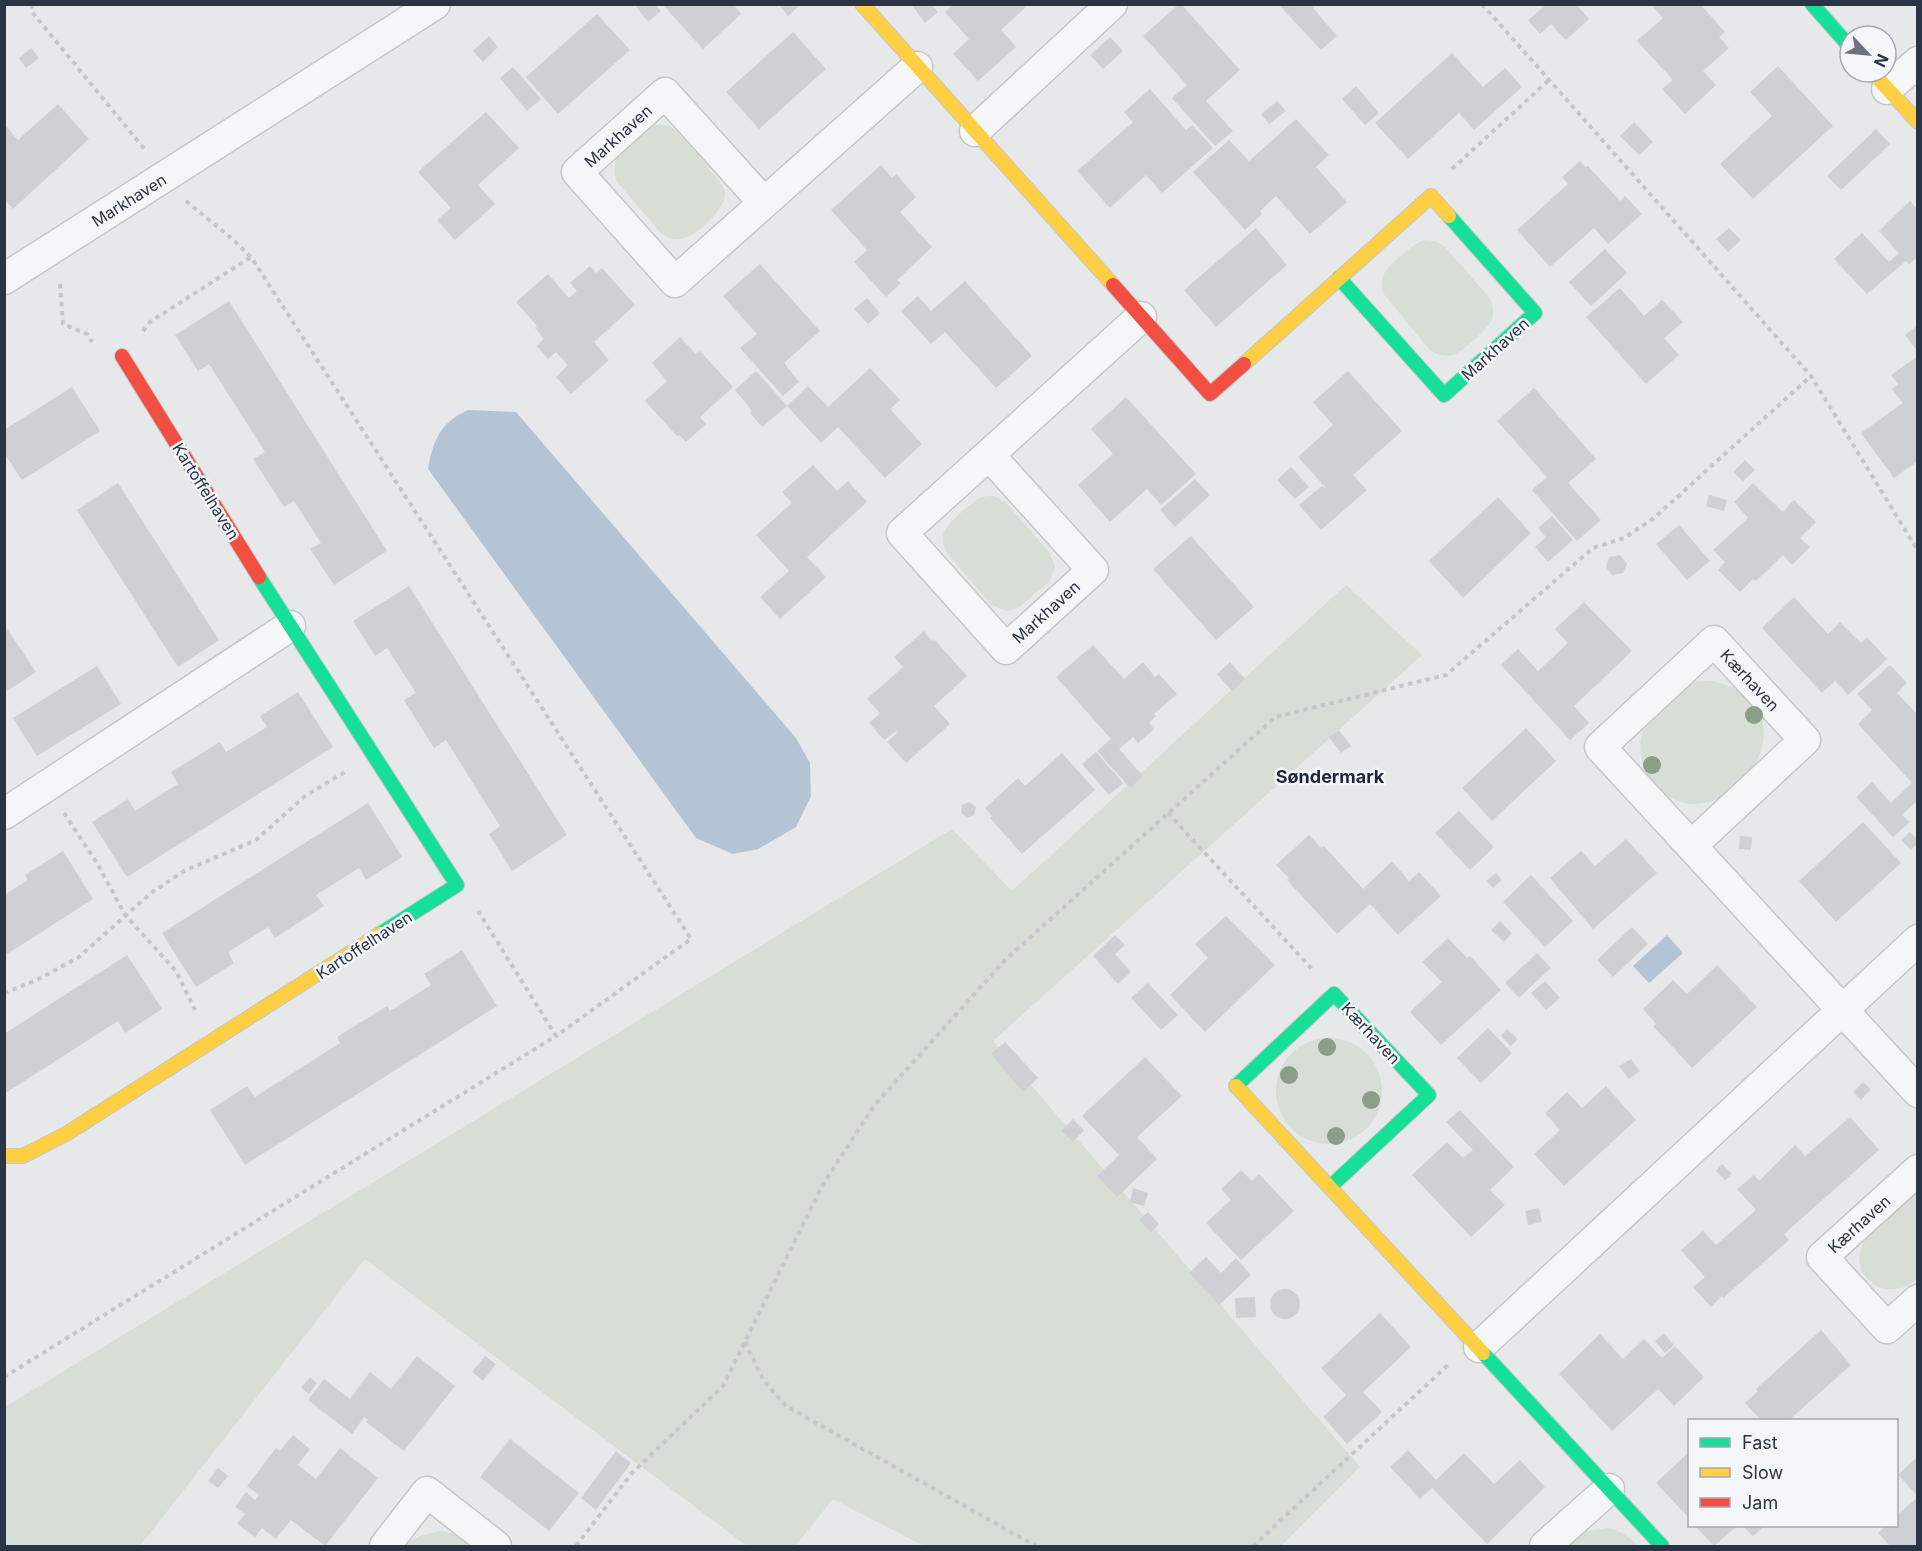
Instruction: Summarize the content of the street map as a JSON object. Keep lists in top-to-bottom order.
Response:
{
  "streets": {
    "street": ["Markhaven", "Kartoffelhaven", "Kærhaven"]
  },
  "districts": ["Søndermark"],
  "legend": ["Fast", "Slow", "Jam"],
  "north": "bottom right"
}
